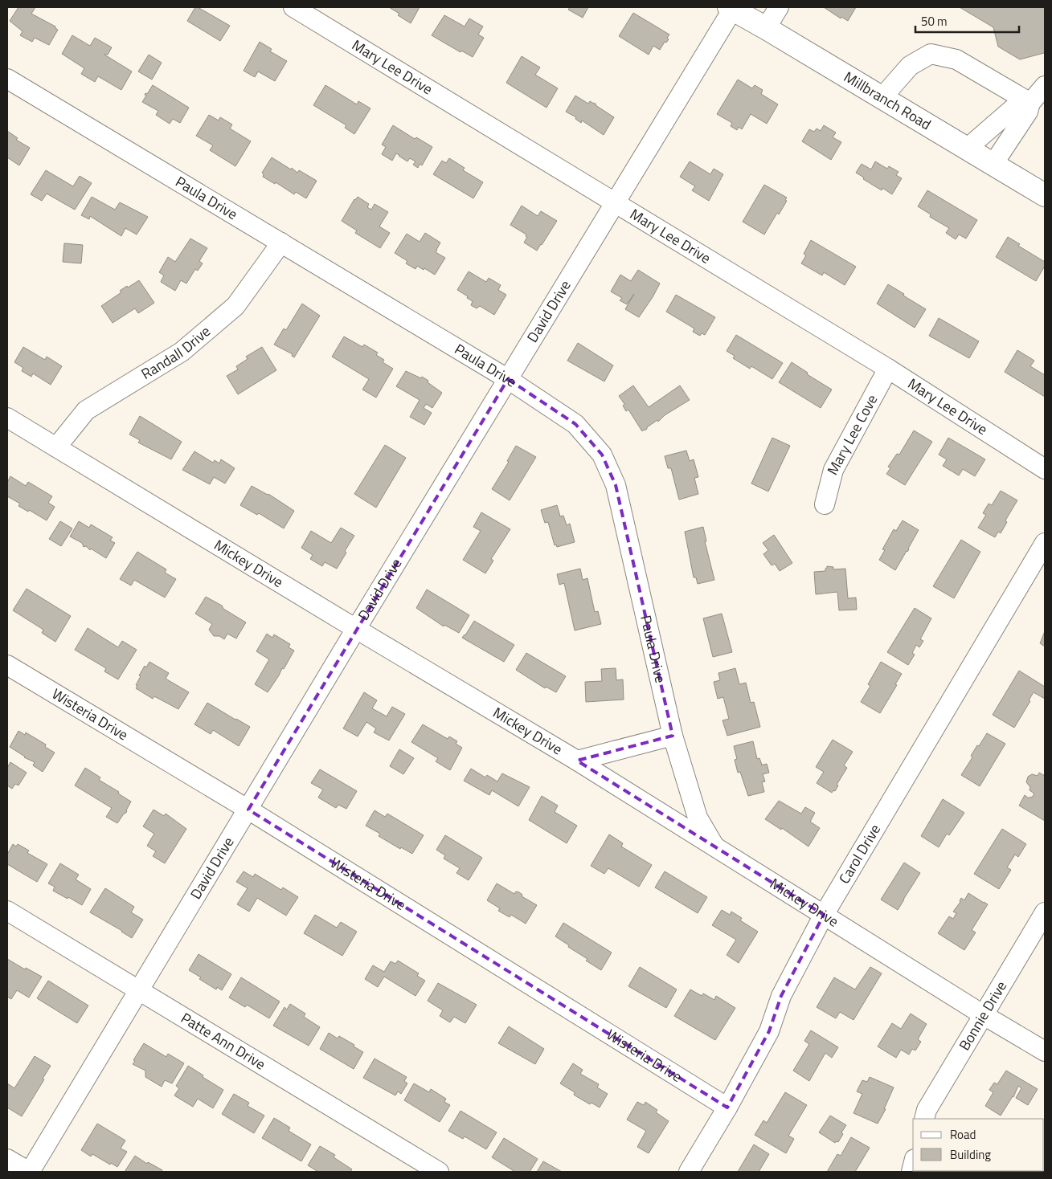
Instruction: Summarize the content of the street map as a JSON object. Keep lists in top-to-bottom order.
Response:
{
  "streets": {
    "main road": ["Millbranch Road"],
    "street": [
      "Mary Lee Drive",
      "Paula Drive",
      "David Drive",
      "Randall Drive",
      "Mary Lee Cove",
      "Mickey Drive",
      "Wisteria Drive",
      "Carol Drive",
      "Bonnie Drive",
      "Patte Ann Drive"
    ]
  },
  "crossings": [
    ["Mary Lee Drive", "David Drive"],
    ["Mary Lee Drive", "Mary Lee Cove"],
    ["Millbranch Road", "David Drive"],
    ["Paula Drive", "David Drive"],
    ["Paula Drive", "Randall Drive"],
    ["Paula Drive", "Mickey Drive"],
    ["David Drive", "Mickey Drive"],
    ["David Drive", "Wisteria Drive"],
    ["David Drive", "Patte Ann Drive"],
    ["Randall Drive", "Mickey Drive"],
    ["Mickey Drive", "Carol Drive"],
    ["Mickey Drive", "Bonnie Drive"],
    ["Wisteria Drive", "Carol Drive"]
  ],
  "legend": ["Road", "Building"],
  "scale_bar": "50 m"
}
